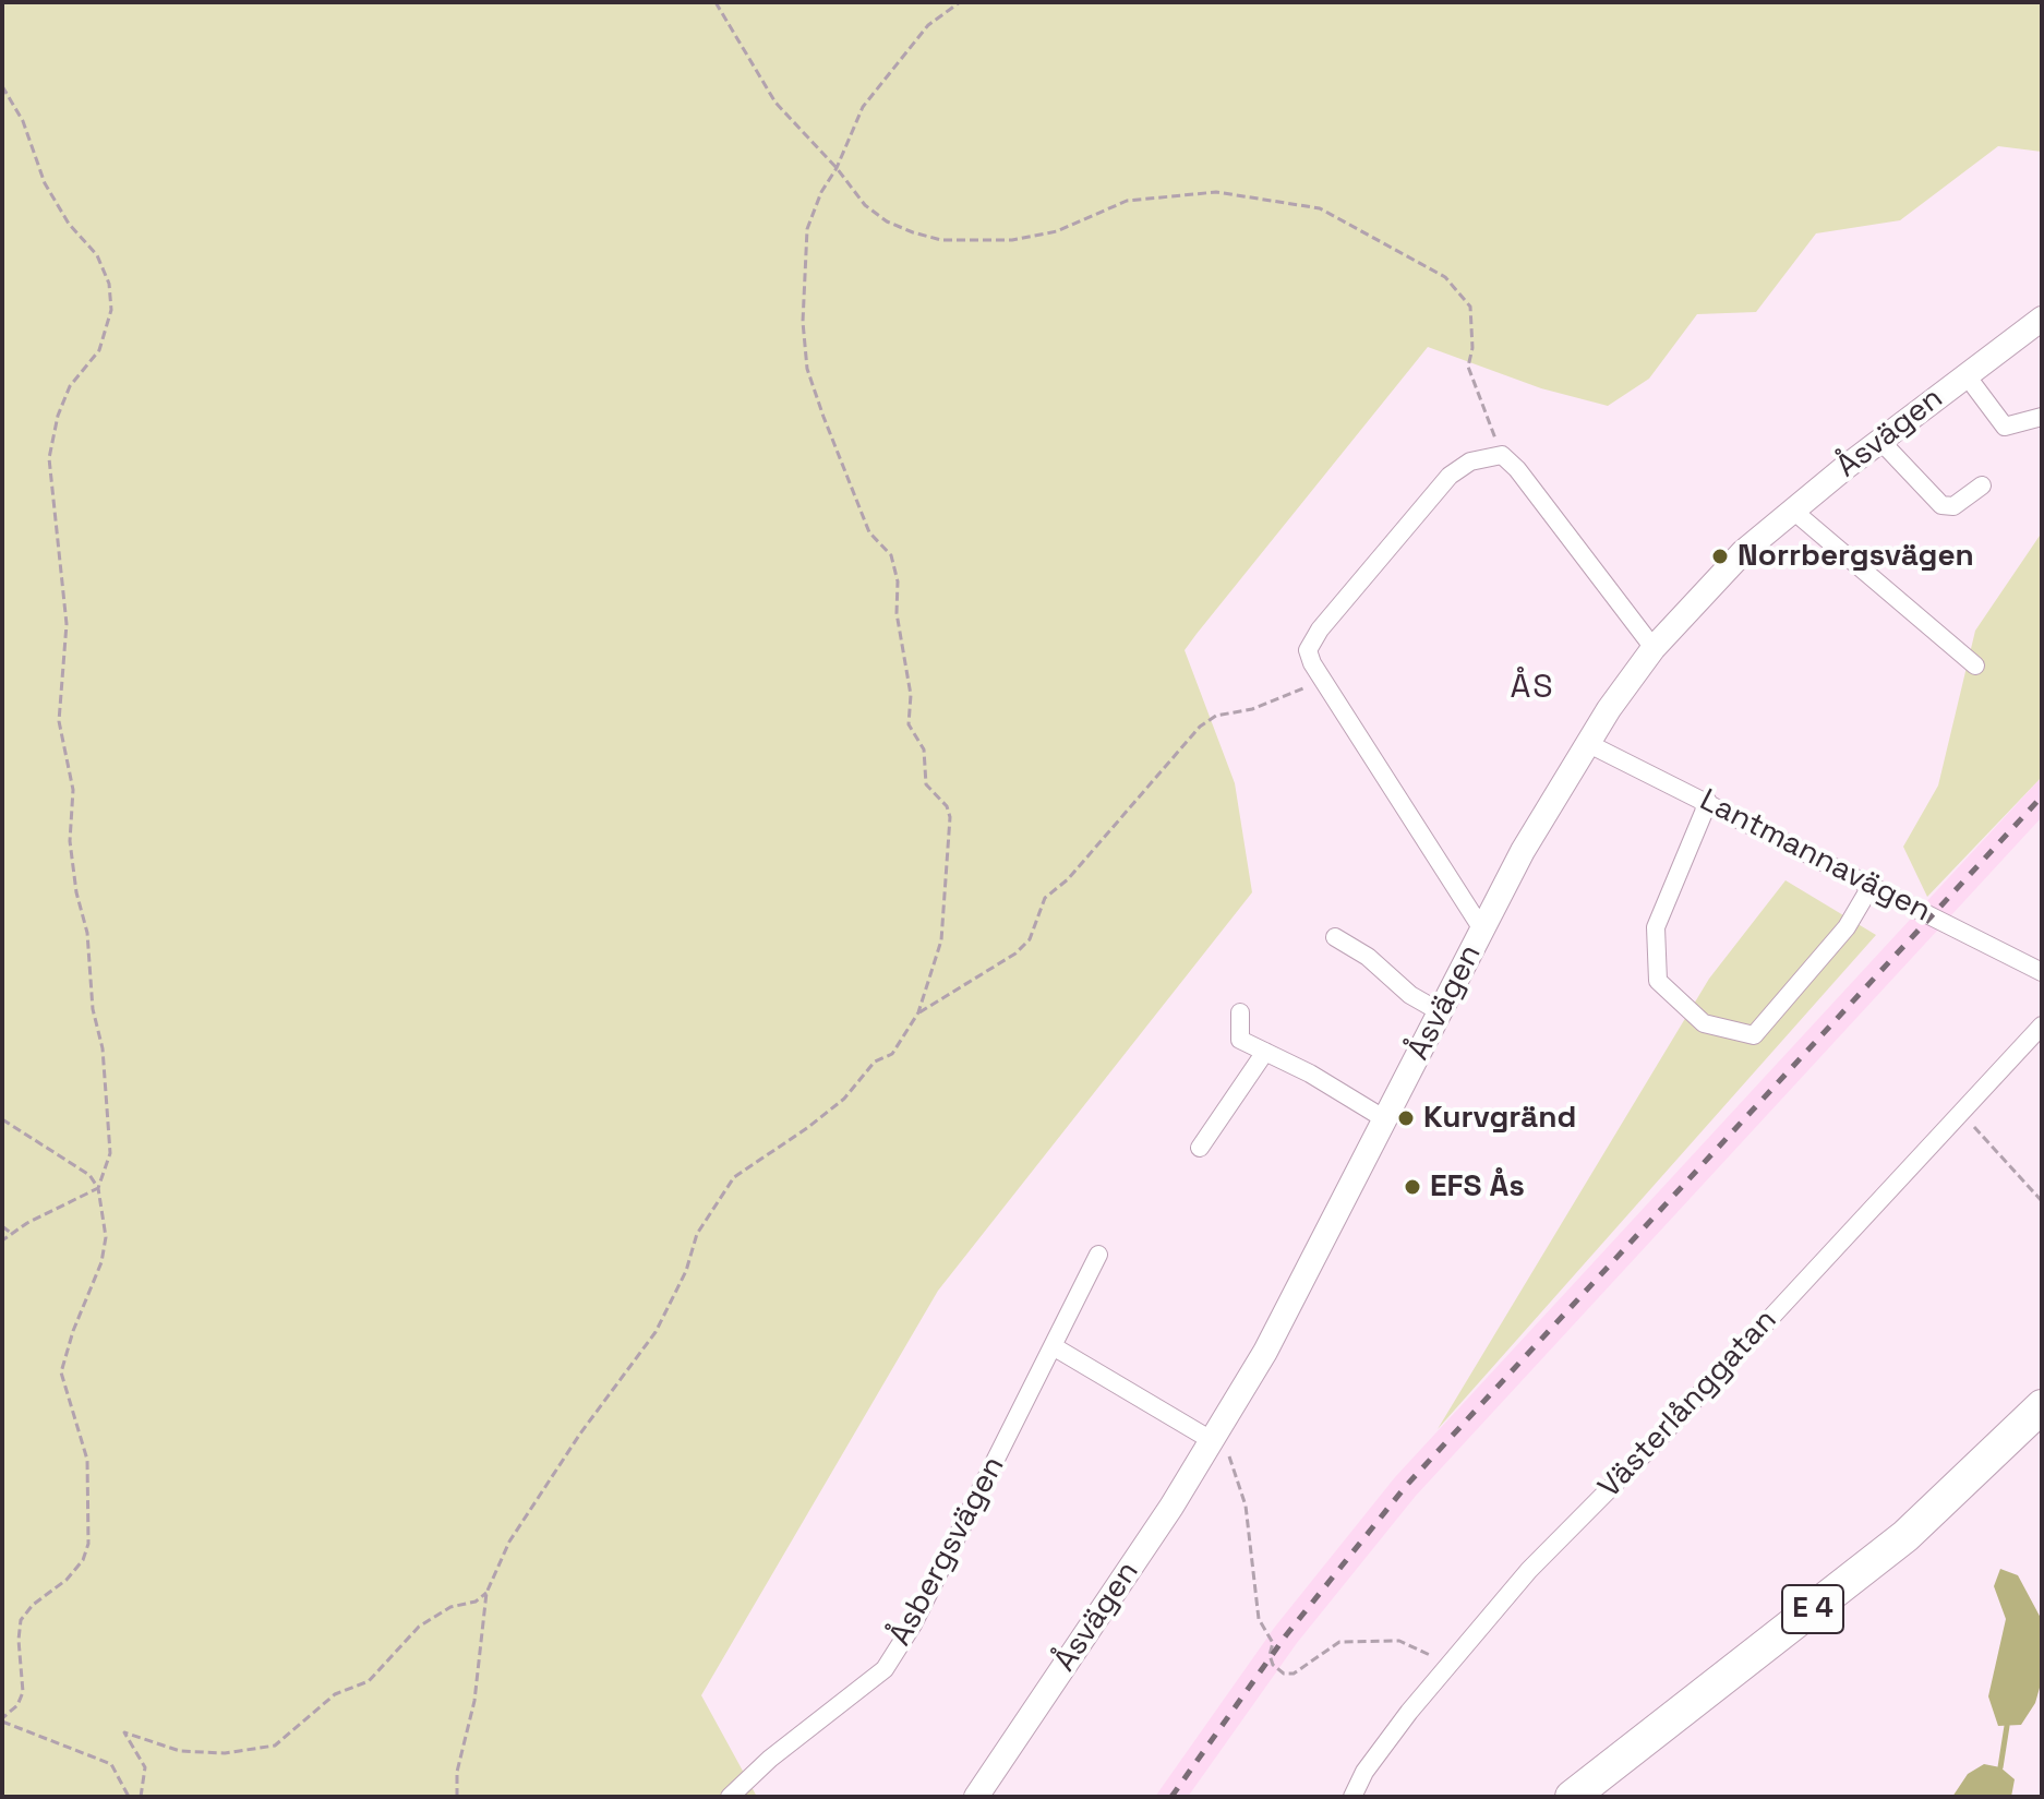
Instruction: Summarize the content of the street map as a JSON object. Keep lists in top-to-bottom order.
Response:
{
  "streets": {
    "highway": ["E 4"],
    "street": [
      "Åsvägen",
      "Lantmannavägen",
      "Västerlånggatan",
      "Åsbergsvägen"
    ]
  },
  "crossings": [
    ["Åsvägen", "Lantmannavägen"]
  ],
  "districts": ["ÅS"],
  "places": ["Norrbergsvägen", "Kurvgränd", "EFS Ås"]
}
